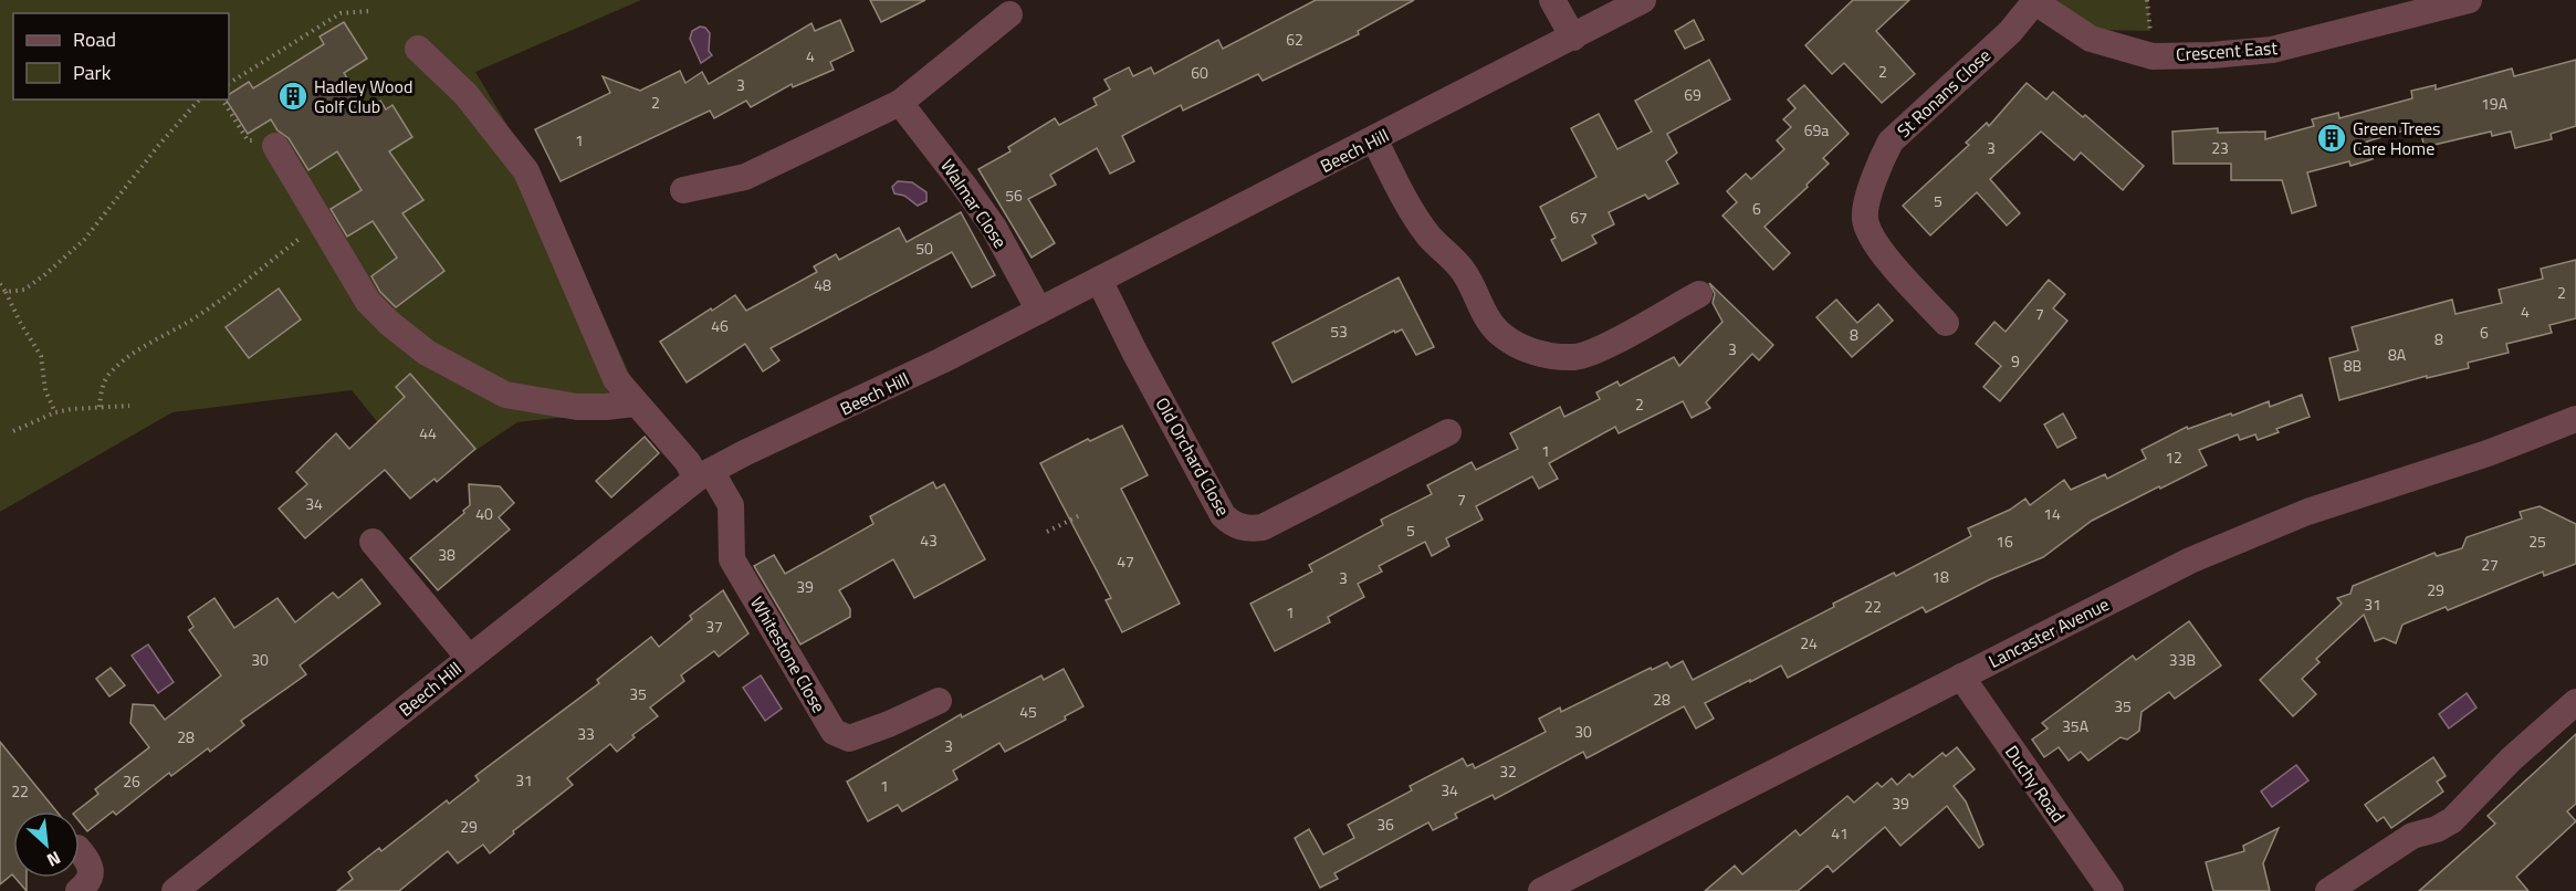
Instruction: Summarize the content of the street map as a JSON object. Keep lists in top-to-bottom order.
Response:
{
  "streets": {
    "street": [
      "Crescent East",
      "St Ronans Close",
      "Beech Hill",
      "Walmar Close",
      "Old Orchard Close",
      "Lancaster Avenue",
      "Whitestone Close",
      "Duchy Road"
    ]
  },
  "crossings": [
    ["Crescent East", "St Ronans Close"],
    ["Beech Hill", "Walmar Close"],
    ["Beech Hill", "Old Orchard Close"],
    ["Beech Hill", "Whitestone Close"],
    ["Lancaster Avenue", "Duchy Road"]
  ],
  "places": {
    "building": ["Hadley Wood Golf Club", "Green Trees Care Home"]
  },
  "house_numbers": [
    "62",
    "4",
    "2",
    "60",
    "3",
    "69",
    "2",
    "19A",
    "69a",
    "1",
    "3",
    "23",
    "56",
    "5",
    "6",
    "67",
    "50",
    "48",
    "2",
    "4",
    "7",
    "46",
    "53",
    "6",
    "8",
    "8",
    "3",
    "8A",
    "9",
    "8B",
    "2",
    "44",
    "1",
    "12",
    "7",
    "34",
    "40",
    "14",
    "5",
    "43",
    "16",
    "25",
    "38",
    "47",
    "27",
    "18",
    "3",
    "39",
    "29",
    "31",
    "22",
    "1",
    "37",
    "24",
    "30",
    "33B",
    "35",
    "28",
    "35",
    "45",
    "35A",
    "30",
    "33",
    "28",
    "3",
    "32",
    "31",
    "26",
    "1",
    "34",
    "22",
    "39",
    "36",
    "29",
    "41"
  ],
  "legend": ["Road", "Park"],
  "north": "bottom right"
}
